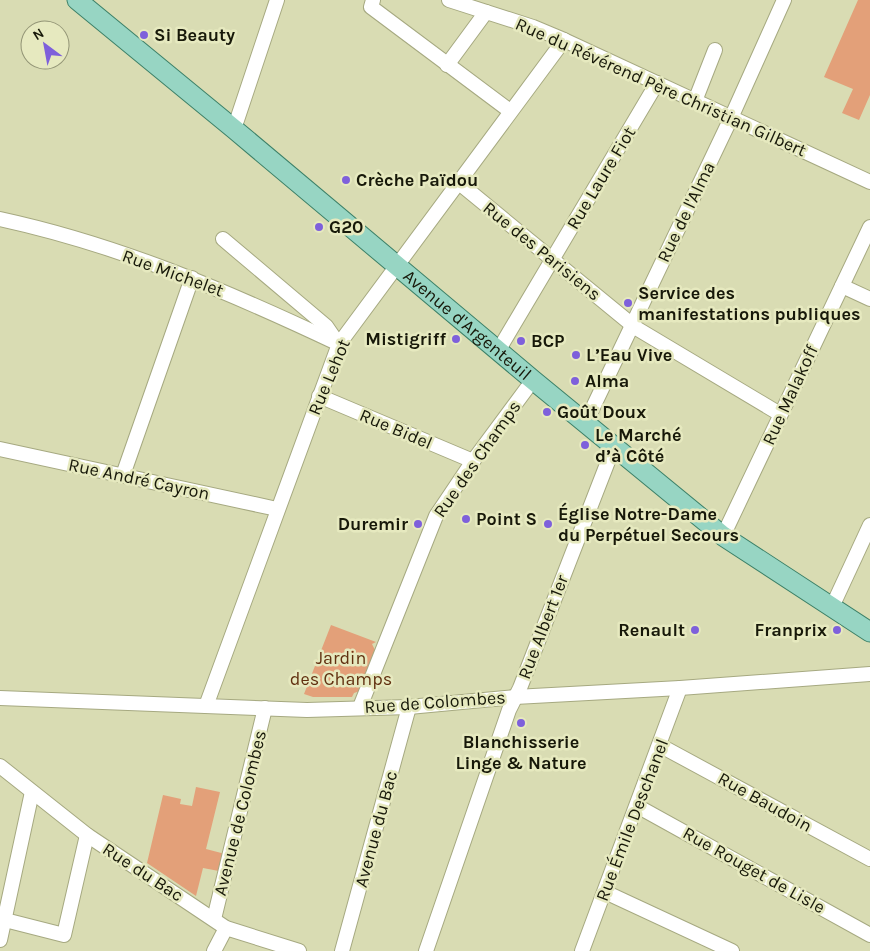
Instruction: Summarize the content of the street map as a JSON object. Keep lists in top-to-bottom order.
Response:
{
  "streets": {
    "main road": ["Avenue d'Argenteuil"],
    "street": [
      "Rue du Révérend Père Christian Gilbert",
      "Rue Laure Fiot",
      "Rue de l'Alma",
      "Rue des Parisiens",
      "Rue Michelet",
      "Rue Lehot",
      "Rue Malakoff",
      "Rue Bidel",
      "Rue des Champs",
      "Rue André Cayron",
      "Rue Albert 1er",
      "Rue de Colombes",
      "Rue Baudoin",
      "Avenue de Colombes",
      "Rue Émile Deschanel",
      "Avenue du Bac",
      "Rue Rouget de Lisle",
      "Rue du Bac"
    ]
  },
  "crossings": [
    ["Rue du Révérend Père Christian Gilbert", "Rue Laure Fiot"],
    ["Rue du Révérend Père Christian Gilbert", "Rue de l'Alma"],
    ["Rue du Révérend Père Christian Gilbert", "Rue Lehot"],
    ["Rue Laure Fiot", "Rue des Parisiens"],
    ["Rue Laure Fiot", "Avenue d'Argenteuil"],
    ["Rue de l'Alma", "Rue des Parisiens"],
    ["Rue de l'Alma", "Avenue d'Argenteuil"],
    ["Rue des Parisiens", "Rue Lehot"],
    ["Rue des Parisiens", "Rue Malakoff"],
    ["Rue Michelet", "Rue Lehot"],
    ["Avenue d'Argenteuil", "Rue Lehot"],
    ["Avenue d'Argenteuil", "Rue Malakoff"],
    ["Avenue d'Argenteuil", "Rue des Champs"],
    ["Avenue d'Argenteuil", "Rue Albert 1er"],
    ["Rue Lehot", "Rue Bidel"],
    ["Rue Lehot", "Rue André Cayron"],
    ["Rue Lehot", "Rue de Colombes"],
    ["Rue Bidel", "Rue des Champs"],
    ["Rue des Champs", "Rue de Colombes"],
    ["Rue Albert 1er", "Rue de Colombes"],
    ["Rue de Colombes", "Avenue de Colombes"],
    ["Rue de Colombes", "Rue Émile Deschanel"],
    ["Rue de Colombes", "Avenue du Bac"],
    ["Rue Baudoin", "Rue Émile Deschanel"],
    ["Avenue de Colombes", "Rue du Bac"],
    ["Rue Émile Deschanel", "Rue Rouget de Lisle"]
  ],
  "parks": ["Jardin des Champs"],
  "places": [
    "Si Beauty",
    "Crèche Païdou",
    "G20",
    "Service des manifestations publiques",
    "Mistigriff",
    "BCP",
    "L’Eau Vive",
    "Alma",
    "Goût Doux",
    "Le Marché d’à Côté",
    "Point S",
    "Duremir",
    "Église Notre-Dame du Perpétuel Secours",
    "Renault",
    "Franprix",
    "Blanchisserie Linge & Nature"
  ],
  "north": "top left"
}
